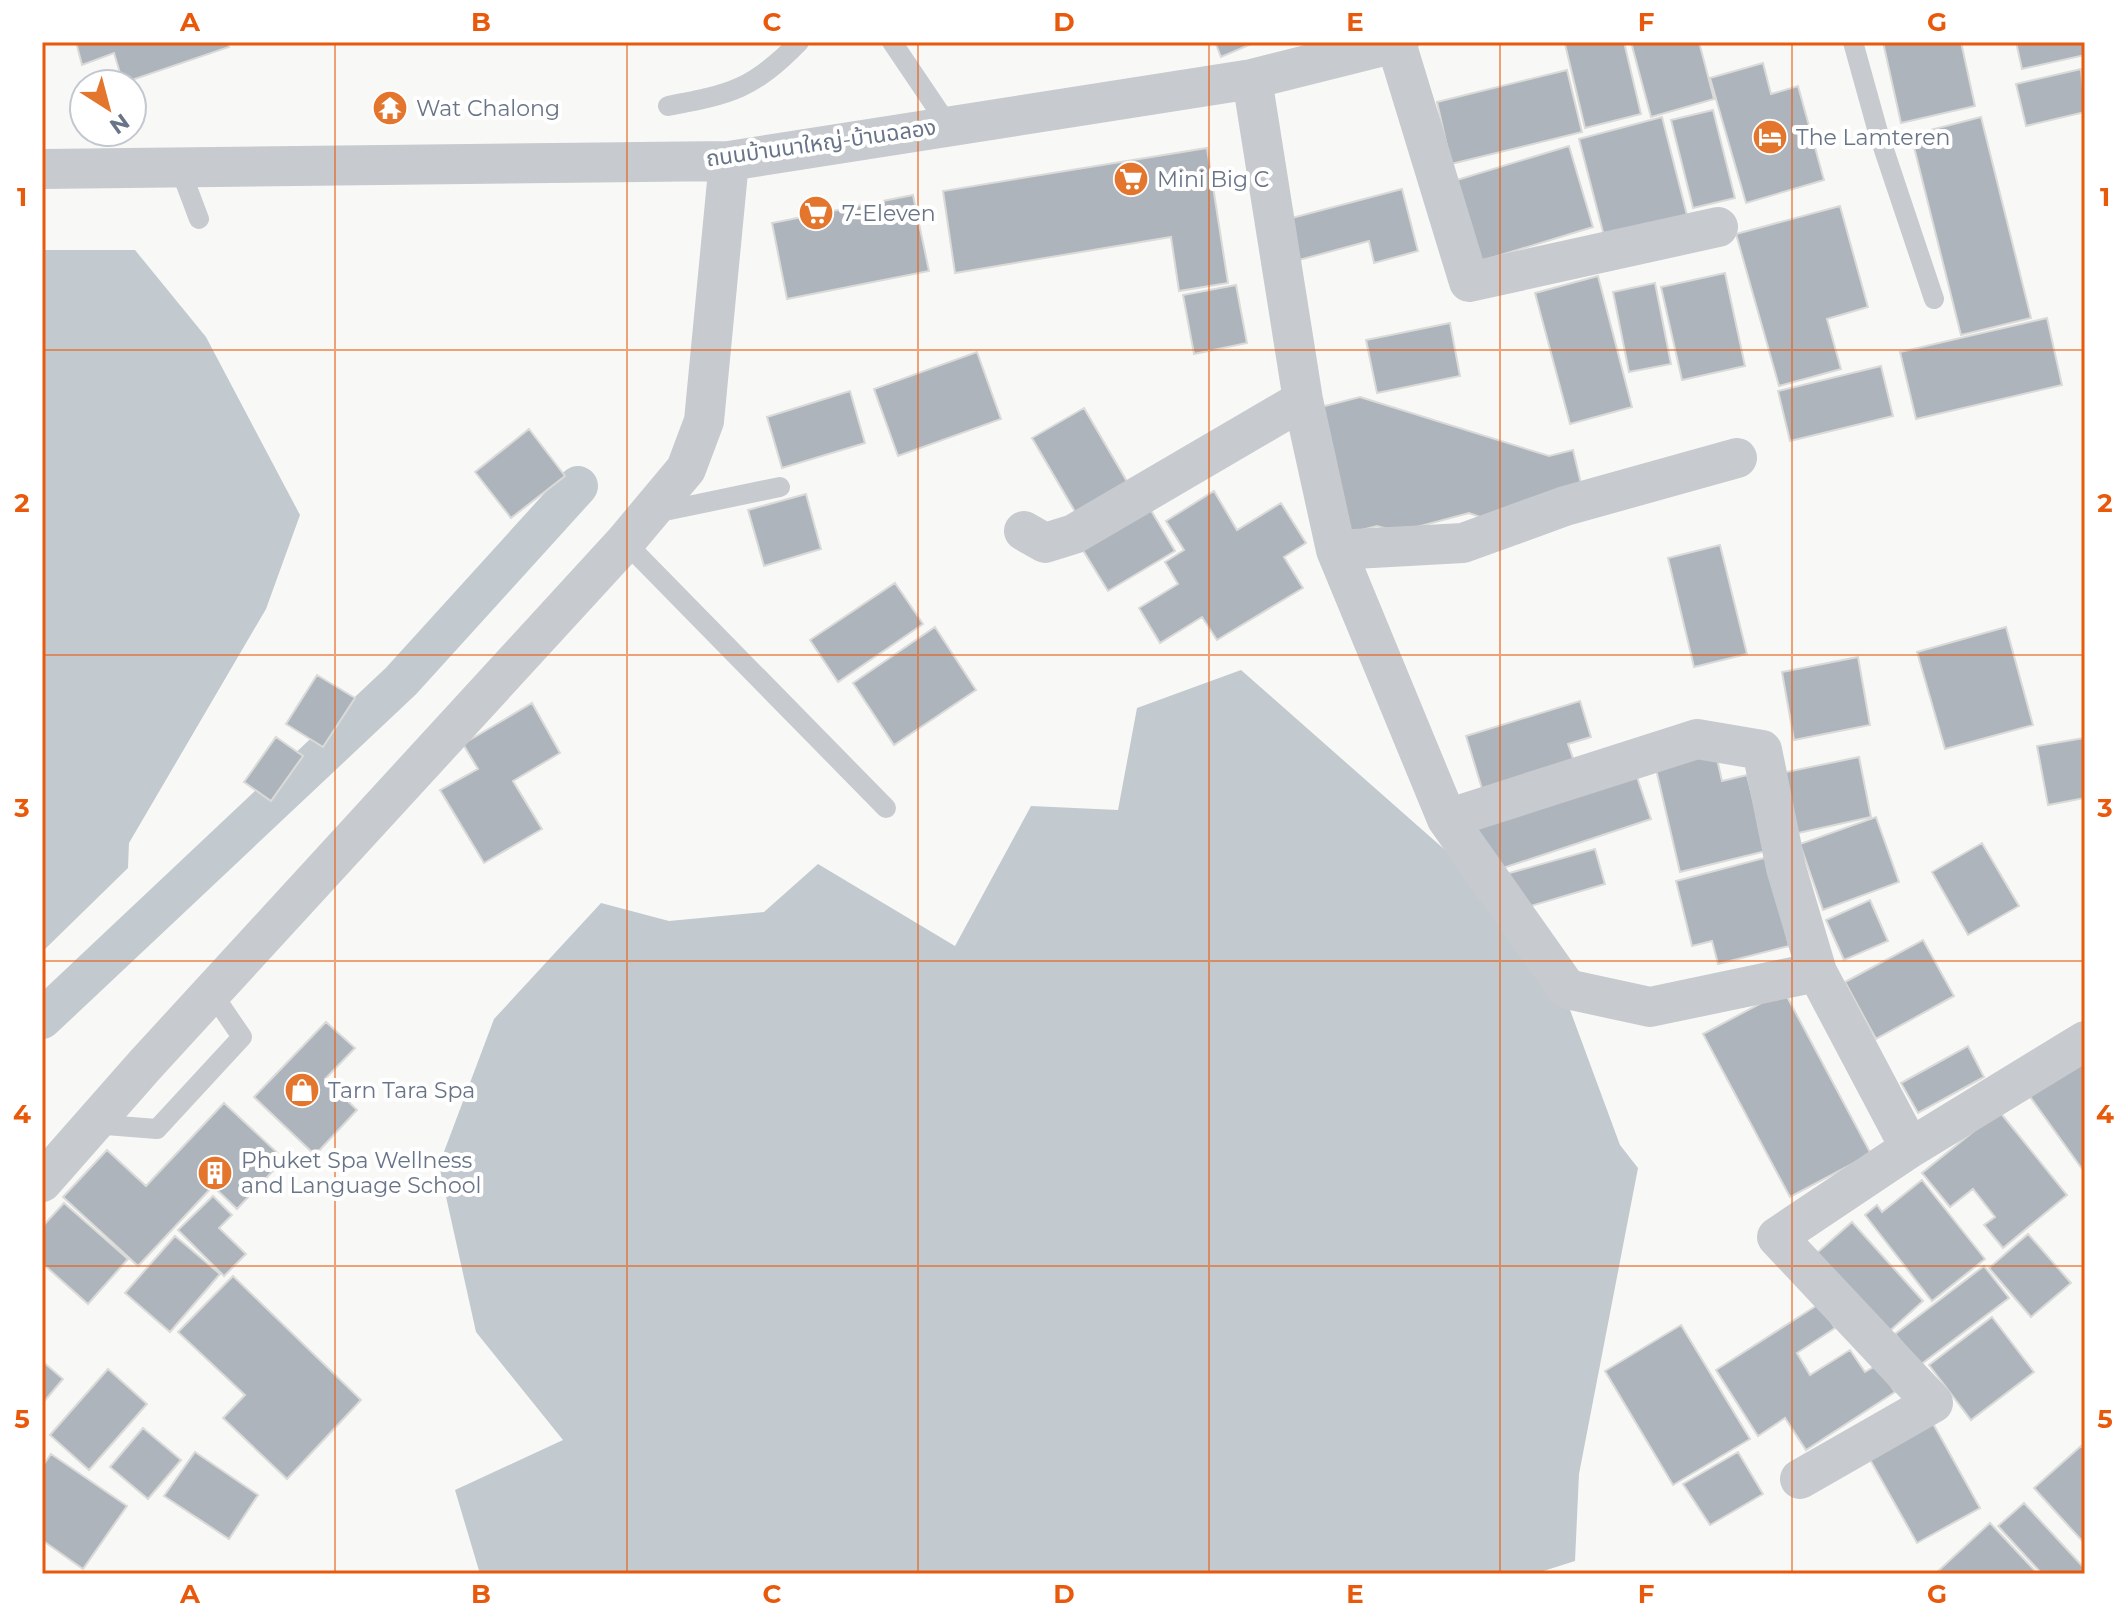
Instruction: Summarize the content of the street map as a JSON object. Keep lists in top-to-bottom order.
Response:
{
  "streets": {
    "street": ["ถนนบ้านนาใหญ่-บ้านฉลอง"]
  },
  "places": {
    "temple": ["Wat Chalong"],
    "hotel": ["The Lamteren"],
    "supermarket": ["Mini Big C", "7-Eleven"],
    "shop": ["Tarn Tara Spa"],
    "building": ["Phuket Spa Wellness and Language School"]
  },
  "north": "bottom right",
  "grid": {
    "columns": [
      "A",
      "B",
      "C",
      "D",
      "E",
      "F",
      "G"
    ],
    "rows": [
      "1",
      "2",
      "3",
      "4",
      "5"
    ]
  }
}
